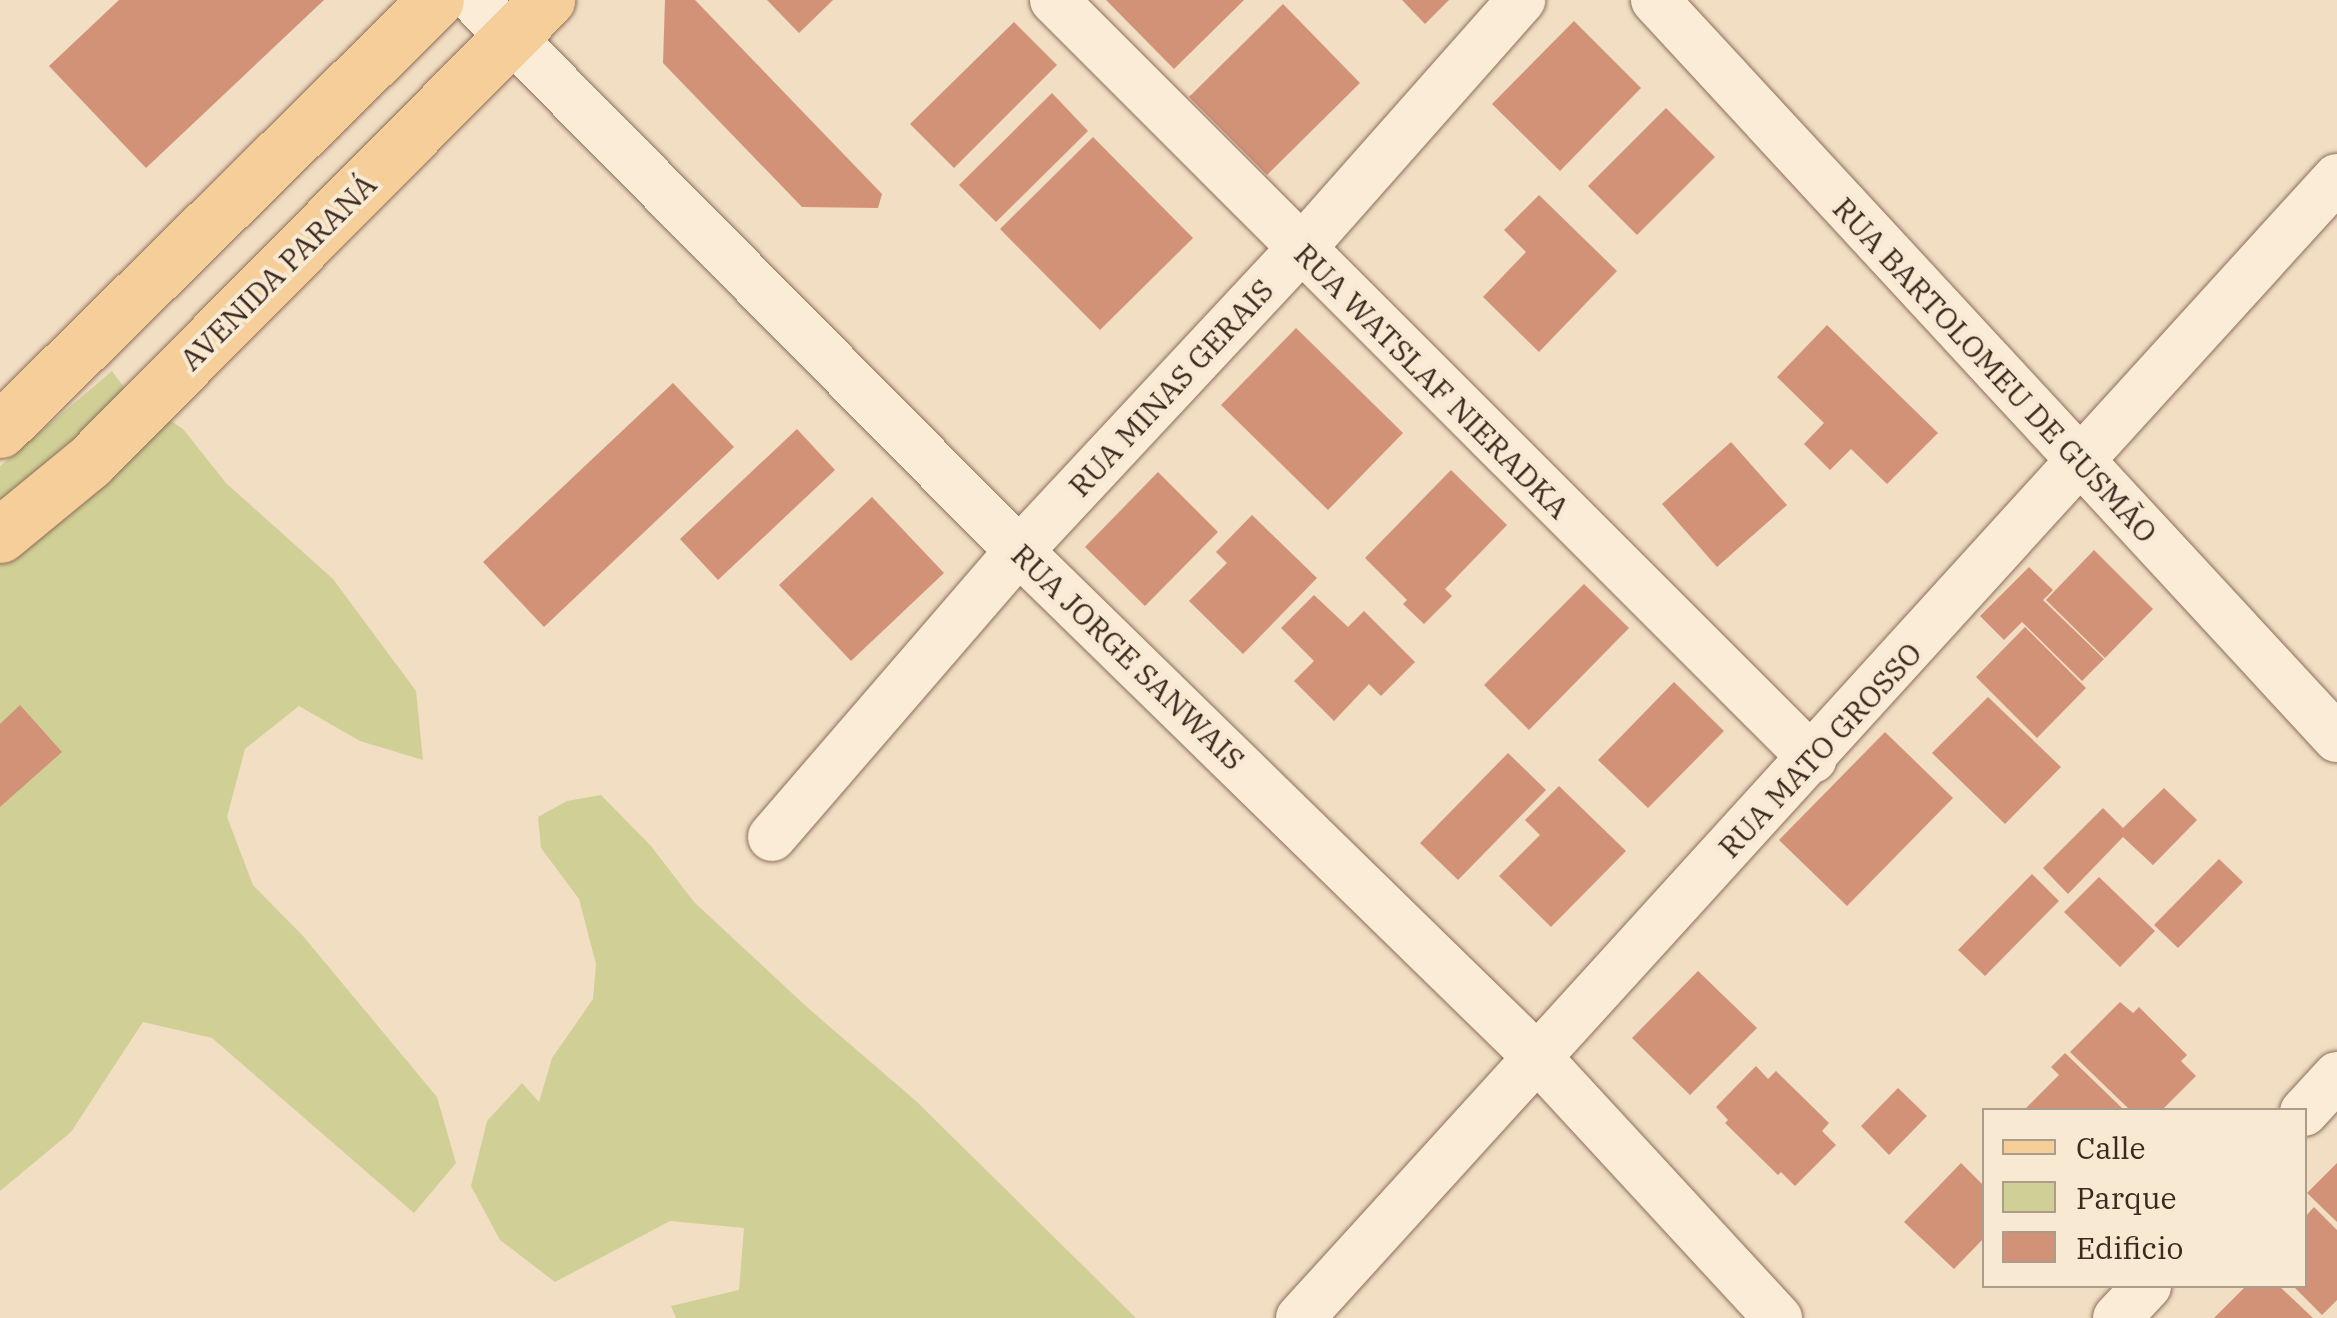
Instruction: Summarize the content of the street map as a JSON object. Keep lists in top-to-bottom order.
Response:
{
  "streets": {
    "main road": ["AVENIDA PARANÁ"],
    "street": [
      "RUA BARTOLOMEU DE GUSMÃO",
      "RUA WATSLAF NIERADKA",
      "RUA MINAS GERAIS",
      "RUA JORGE SANWAIS",
      "RUA MATO GROSSO"
    ]
  },
  "crossings": [
    ["AVENIDA PARANÁ", "RUA JORGE SANWAIS"],
    ["RUA BARTOLOMEU DE GUSMÃO", "RUA MATO GROSSO"],
    ["RUA WATSLAF NIERADKA", "RUA MINAS GERAIS"],
    ["RUA WATSLAF NIERADKA", "RUA MATO GROSSO"],
    ["RUA MINAS GERAIS", "RUA JORGE SANWAIS"],
    ["RUA JORGE SANWAIS", "RUA MATO GROSSO"]
  ],
  "legend": ["Calle", "Parque", "Edificio"]
}
